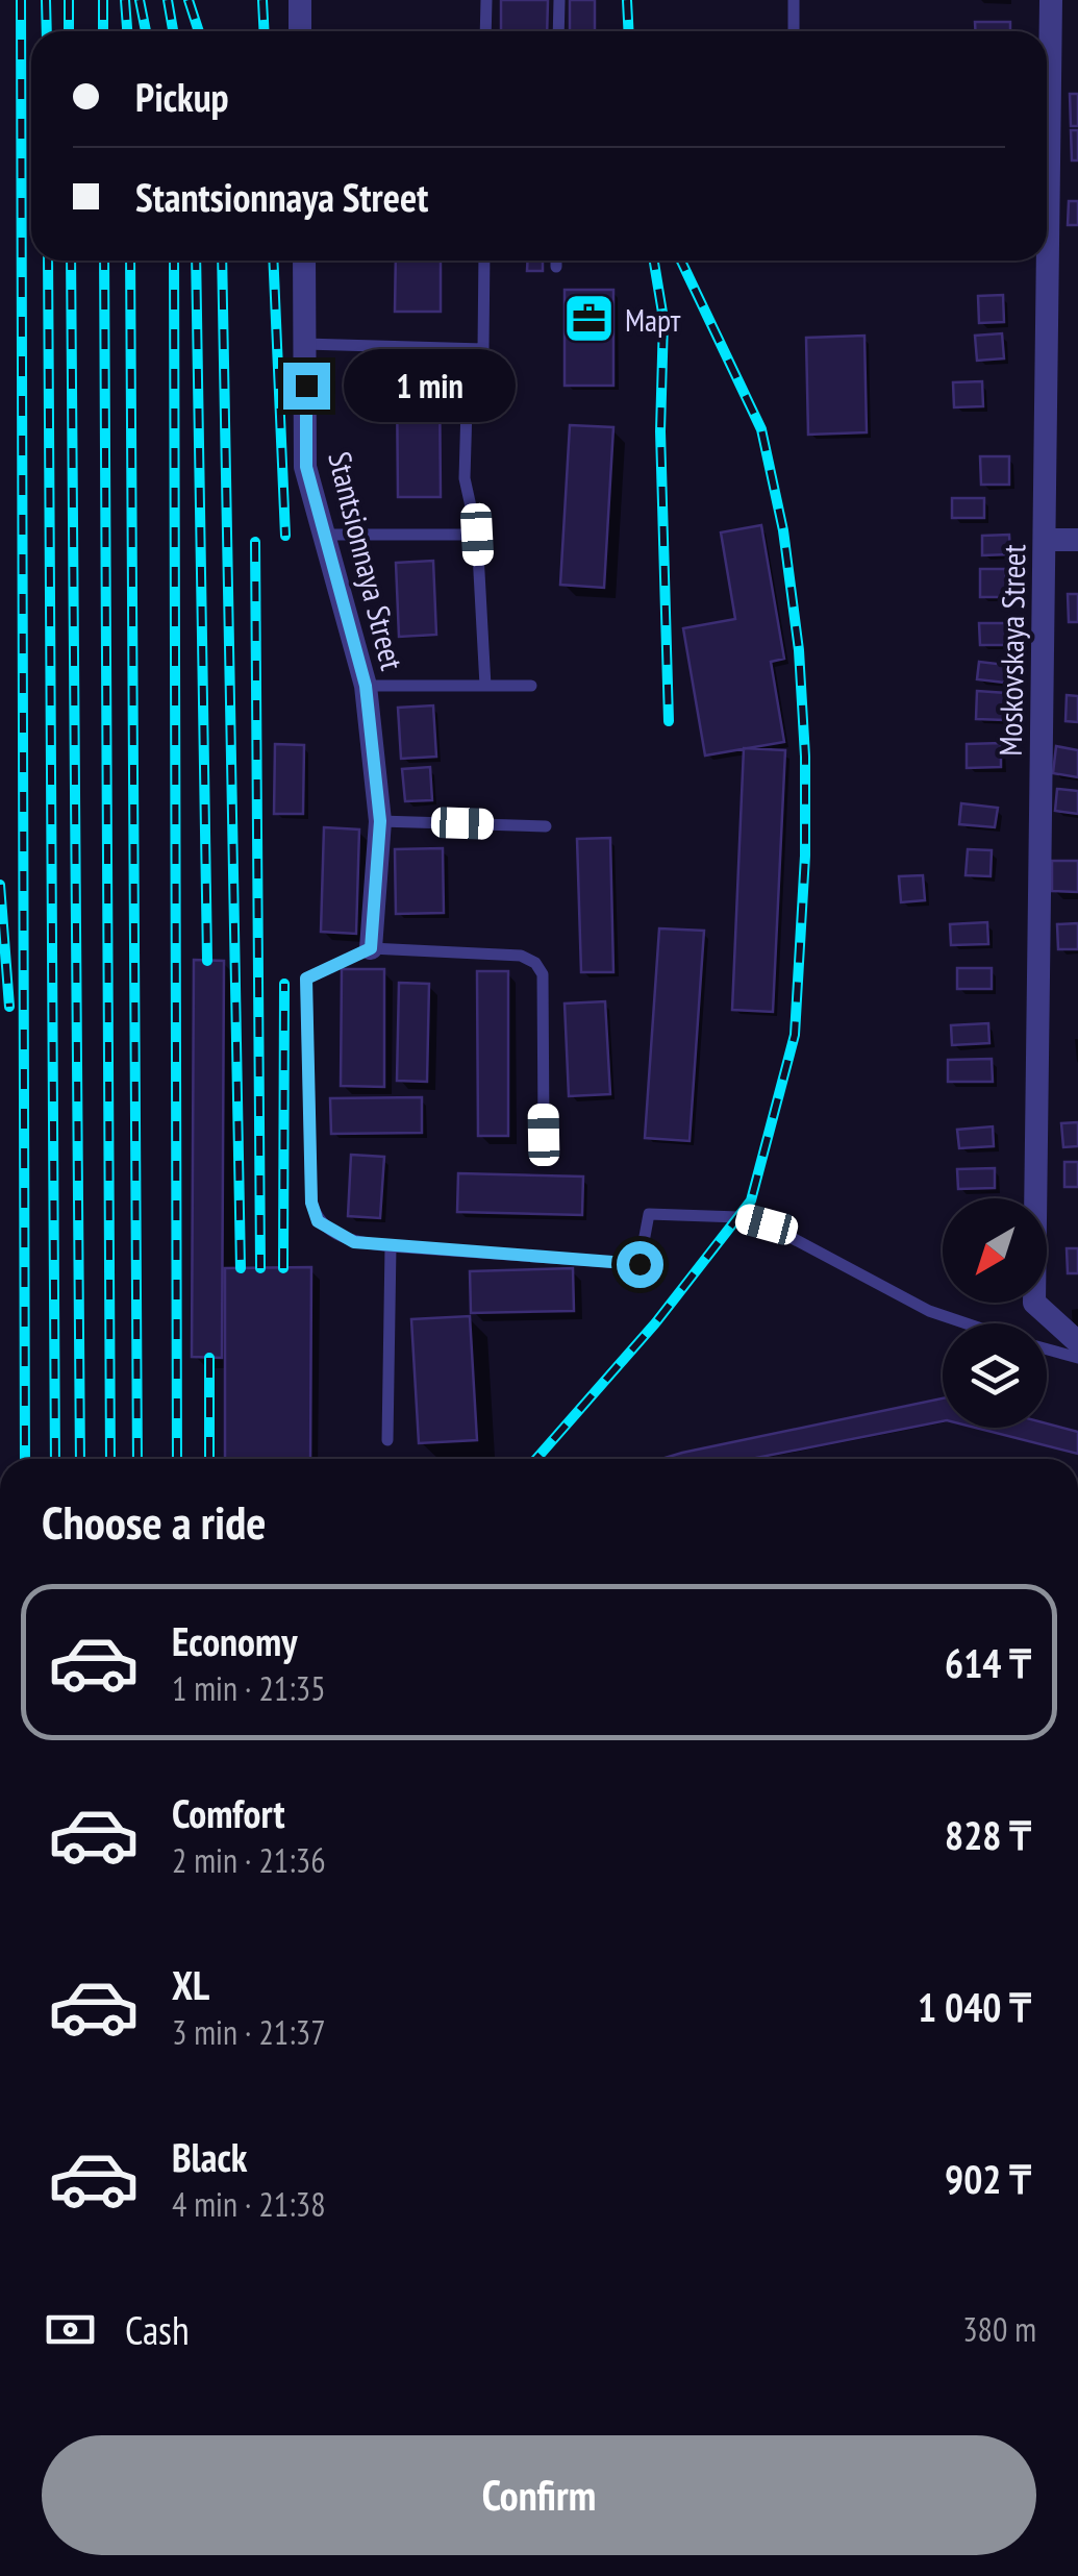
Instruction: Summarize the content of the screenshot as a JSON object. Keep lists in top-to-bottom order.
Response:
{
  "streets": {
    "street": ["Stantsionnaya Street", "Moskovskaya Street"]
  },
  "places": {
    "office": ["Март"]
  },
  "north": "bottom left",
  "page": {
    "banner": ["Pickup", "Stantsionnaya Street"],
    "bubble": "1 min",
    "heading": "Choose a ride",
    "list": [
      {
        "name": "Economy",
        "note": "1 min · 21:35",
        "value": "614 ₸"
      },
      {
        "name": "Comfort",
        "note": "2 min · 21:36",
        "value": "828 ₸"
      },
      {
        "name": "XL",
        "note": "3 min · 21:37",
        "value": "1 040 ₸"
      },
      {
        "name": "Black",
        "note": "4 min · 21:38",
        "value": "902 ₸"
      }
    ],
    "pay": ["Cash", "380 m"],
    "buttons": "Confirm"
  }
}
